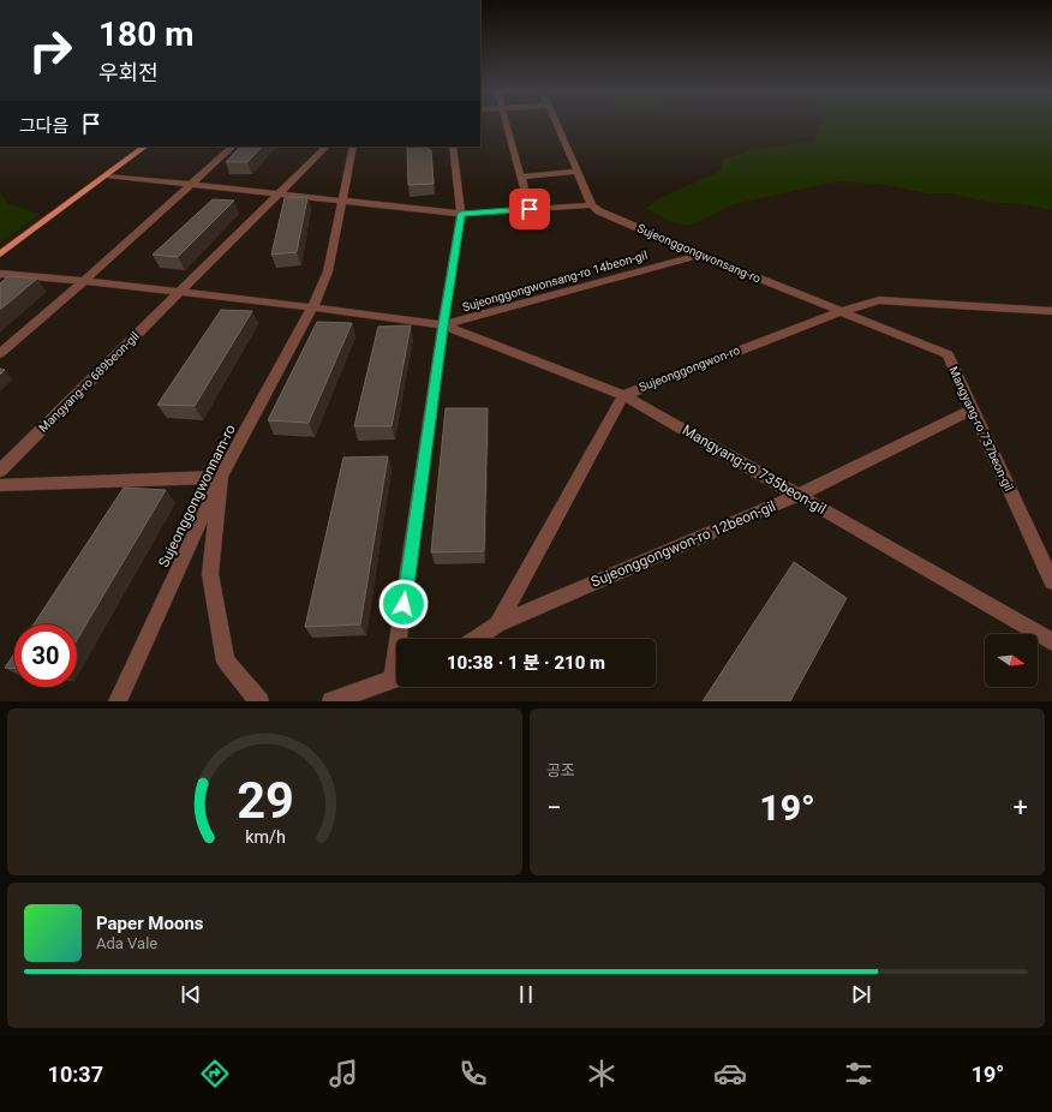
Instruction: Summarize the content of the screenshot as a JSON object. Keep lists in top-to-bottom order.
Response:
{
  "streets": {
    "street": [
      "Sujeonggongwonsang-ro",
      "Sujeonggongwonsang-ro 14beon-gil",
      "Sujeonggongwon-ro",
      "Mangyang-ro 689beon-gil",
      "Mangyang-ro 737beon-gil",
      "Mangyang-ro 735beon-gil",
      "Sujeonggongwonnam-ro",
      "Sujeonggongwon-ro 12beon-gil"
    ]
  },
  "crossings": [
    ["Sujeonggongwonsang-ro", "Sujeonggongwonsang-ro 14beon-gil"],
    ["Sujeonggongwonsang-ro", "Sujeonggongwon-ro"],
    ["Sujeonggongwonsang-ro", "Mangyang-ro 737beon-gil"],
    ["Sujeonggongwonsang-ro 14beon-gil", "Mangyang-ro 735beon-gil"],
    ["Sujeonggongwon-ro", "Mangyang-ro 737beon-gil"],
    ["Sujeonggongwon-ro", "Mangyang-ro 735beon-gil"],
    ["Sujeonggongwon-ro", "Sujeonggongwon-ro 12beon-gil"],
    ["Mangyang-ro 737beon-gil", "Sujeonggongwon-ro 12beon-gil"],
    ["Mangyang-ro 735beon-gil", "Sujeonggongwon-ro 12beon-gil"]
  ],
  "north": "right",
  "page": {
    "turn": ["180 m", "우회전"],
    "then": "그다음",
    "limit": "30",
    "trip": "10:38 · 1 분 · 210 m",
    "tile": "공조",
    "heat": ["−", "19°", "+"],
    "song": ["Paper Moons", "Ada Vale"],
    "tabs": ["10:37", "19°"],
    "gauge": ["29", "km/h"]
  }
}
